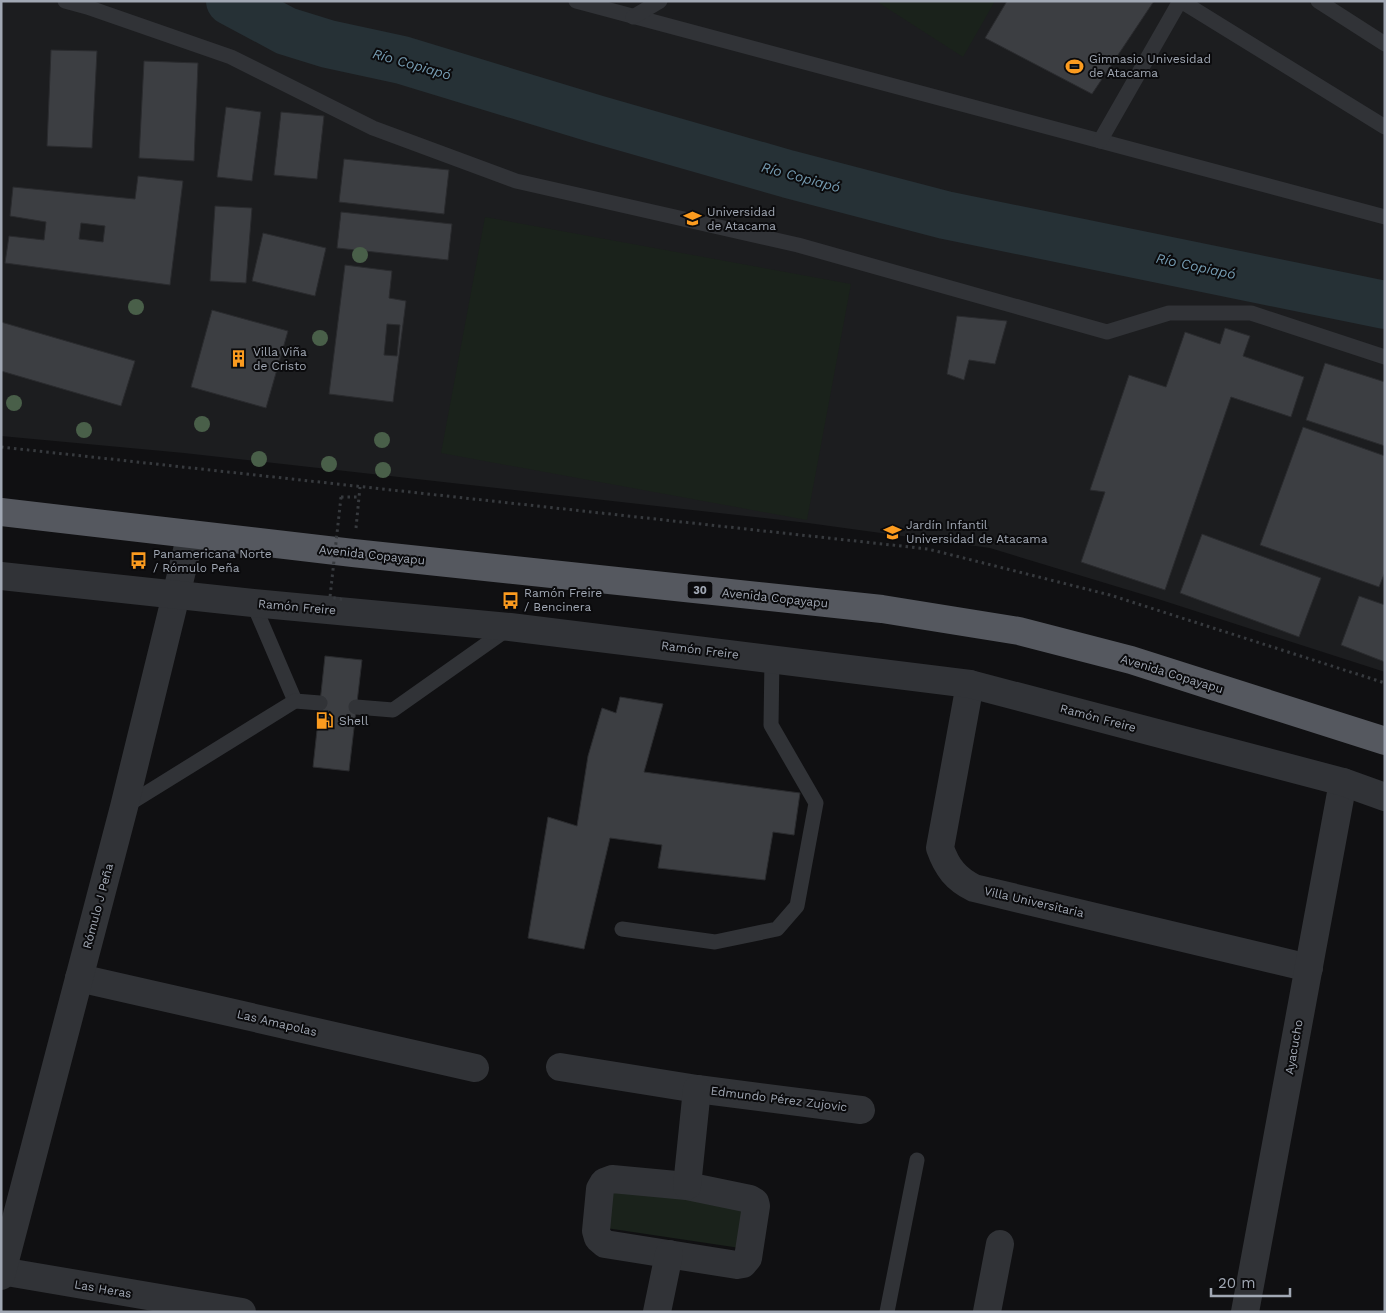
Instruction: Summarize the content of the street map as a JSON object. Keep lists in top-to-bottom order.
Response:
{
  "streets": {
    "highway": ["Avenida Copayapu", "30"],
    "street": [
      "Ramón Freire",
      "Villa Universitaria",
      "Rómulo J Peña",
      "Las Amapolas",
      "Ayacucho",
      "Edmundo Pérez Zujovic",
      "Las Heras"
    ]
  },
  "crossings": [
    ["Avenida Copayapu", "Rómulo J Peña"],
    ["Ramón Freire", "Villa Universitaria"],
    ["Ramón Freire", "Rómulo J Peña"],
    ["Ramón Freire", "Ayacucho"],
    ["Villa Universitaria", "Ayacucho"],
    ["Rómulo J Peña", "Las Amapolas"],
    ["Rómulo J Peña", "Las Heras"]
  ],
  "water": ["Río Copiapó"],
  "places": {
    "sports": ["Gimnasio Univesidad de Atacama"],
    "school or university": ["Universidad de Atacama", "Jardín Infantil Universidad de Atacama"],
    "building": ["Villa Viña de Cristo"],
    "bus stop": ["Panamericana Norte / Rómulo Peña", "Ramón Freire / Bencinera"],
    "fuel station": ["Shell"]
  },
  "scale_bar": "20 m"
}
